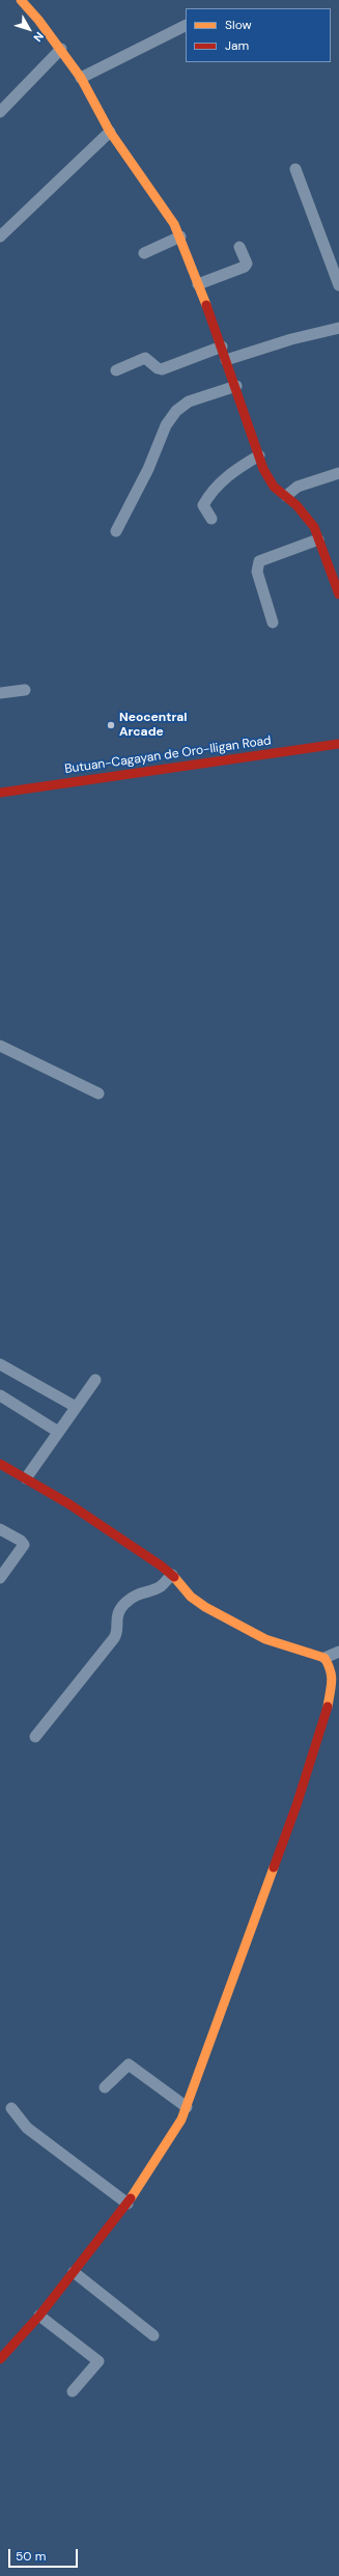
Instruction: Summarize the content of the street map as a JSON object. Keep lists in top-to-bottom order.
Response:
{
  "streets": {
    "main road": ["Butuan-Cagayan de Oro-Iligan Road"]
  },
  "places": ["Neocentral Arcade"],
  "legend": ["Slow", "Jam"],
  "scale_bar": "50 m",
  "north": "bottom right"
}
